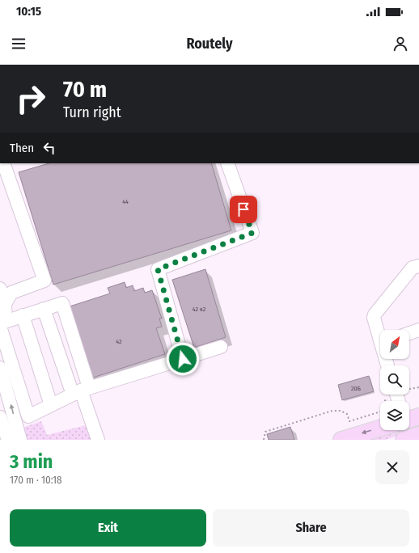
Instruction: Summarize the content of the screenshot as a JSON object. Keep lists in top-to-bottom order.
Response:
{
  "house_numbers": [
    "44",
    "42 к2",
    "42",
    "20Б"
  ],
  "north": "top right",
  "page": {
    "status": "10:15",
    "header": "Routely",
    "turn": ["70 m", "Turn right"],
    "then": "Then",
    "heading": ["3 min", "170 m · 10:18"],
    "buttons": ["Exit", "Share"]
  }
}
